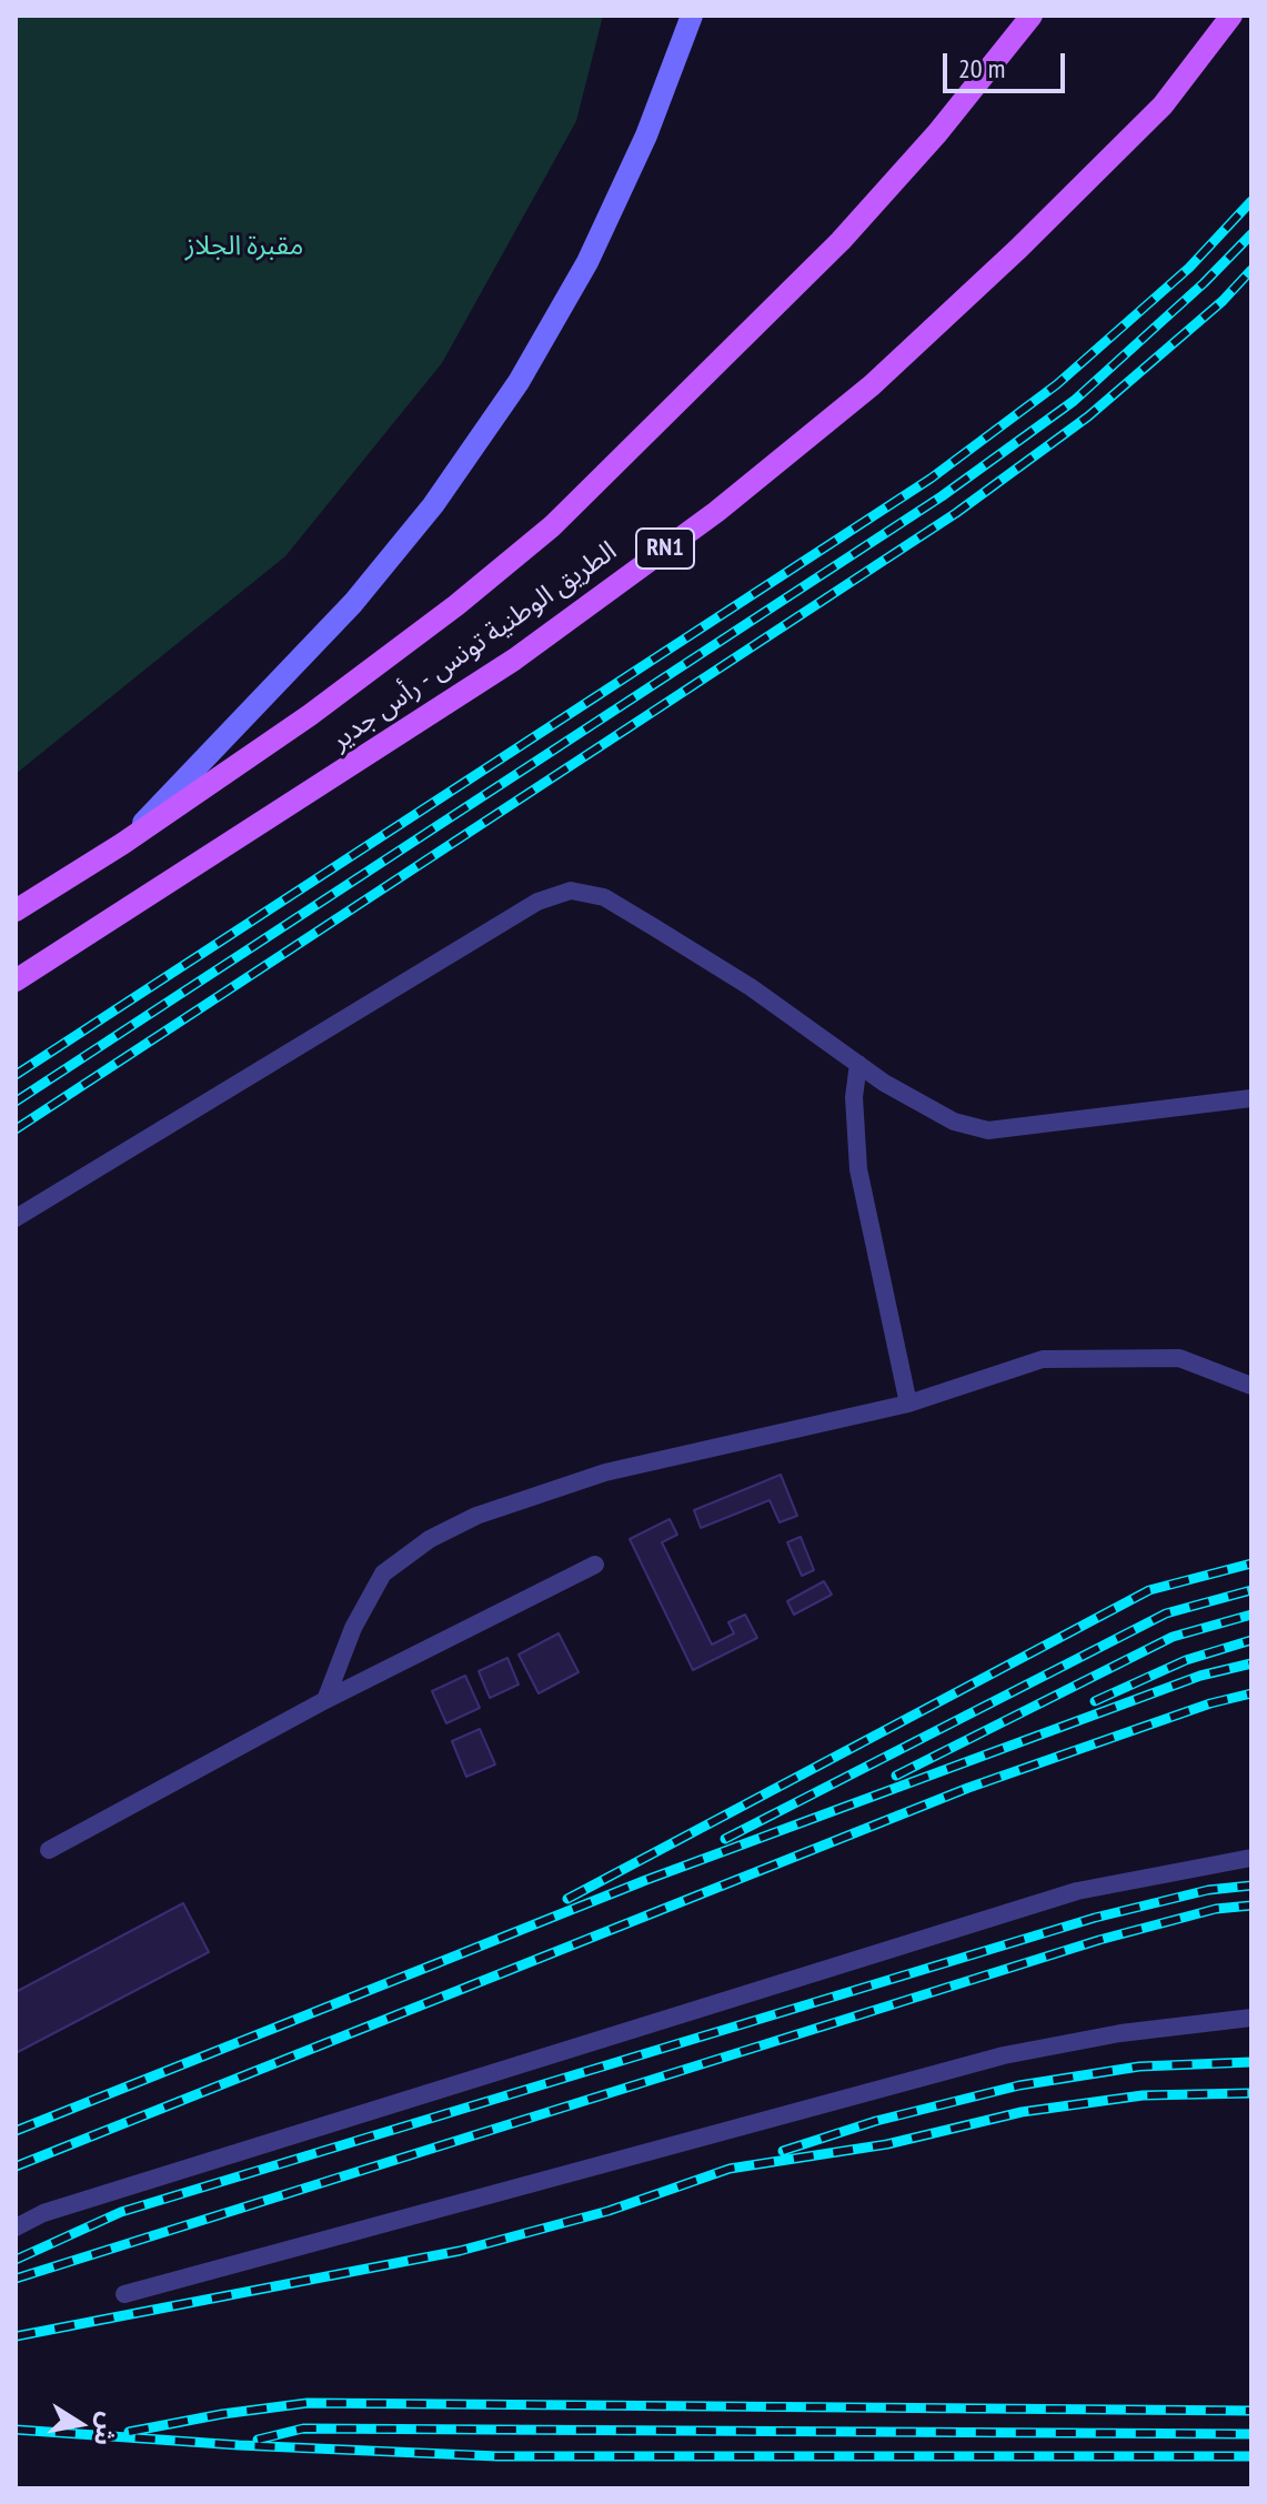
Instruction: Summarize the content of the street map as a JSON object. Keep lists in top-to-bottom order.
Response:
{
  "streets": {
    "main road": ["RN1", "الطريق الوطنية تونس - رأس جدير"]
  },
  "parks": ["مقبرة الجلاز"],
  "scale_bar": "20 m",
  "north": "right"
}
